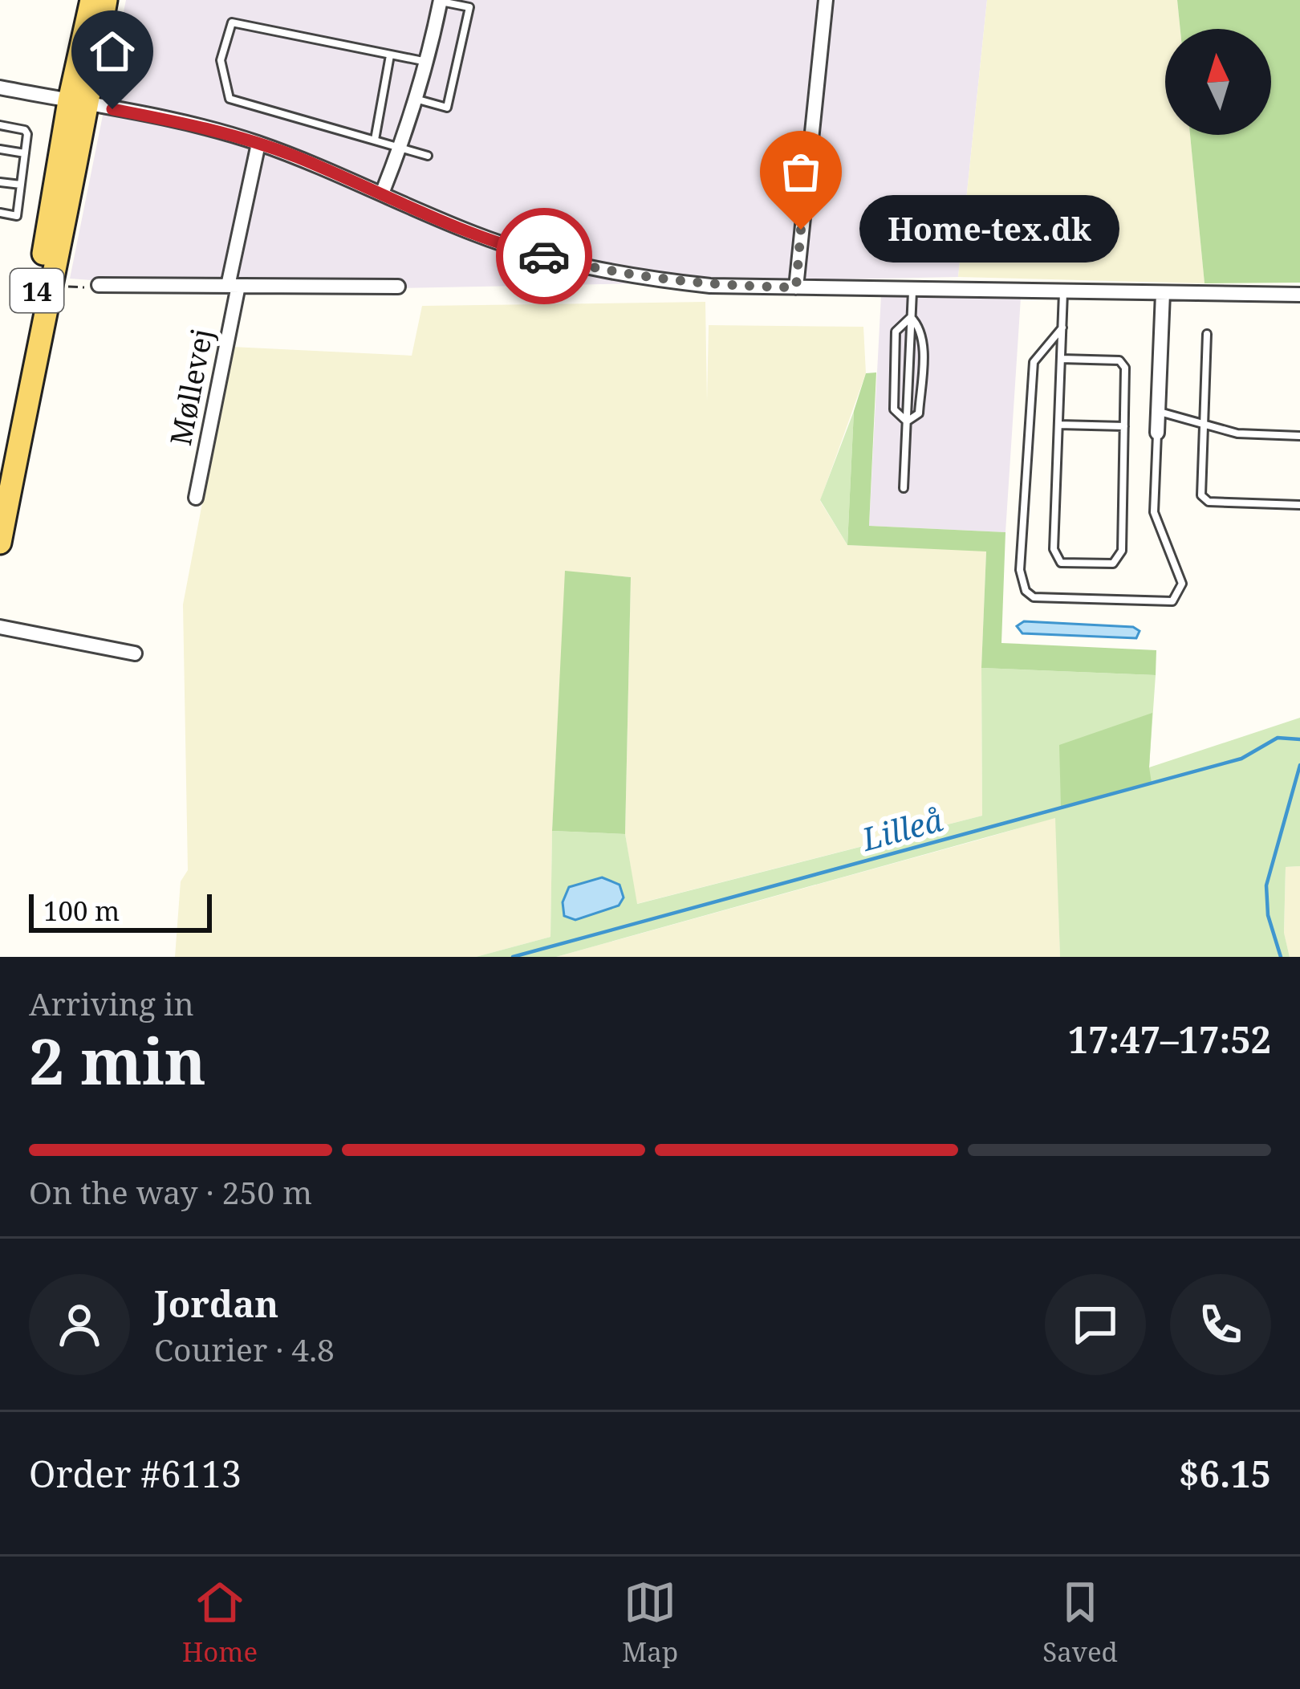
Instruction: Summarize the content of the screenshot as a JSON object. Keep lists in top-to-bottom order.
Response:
{
  "streets": {
    "main road": ["14"],
    "street": ["Møllevej"]
  },
  "water": ["Lilleå"],
  "places": ["Home-tex.dk"],
  "scale_bar": "100 m",
  "north": "top",
  "page": {
    "bubble": "Home-tex.dk",
    "scale": "100 m",
    "heading": ["2 min", "Arriving in", "17:47–17:52"],
    "panel": [
      "Jordan",
      "Courier · 4.8",
      "Order #6113",
      "$6.15"
    ],
    "bar": "On the way · 250 m",
    "tabs": ["Home", "Map", "Saved"]
  }
}
